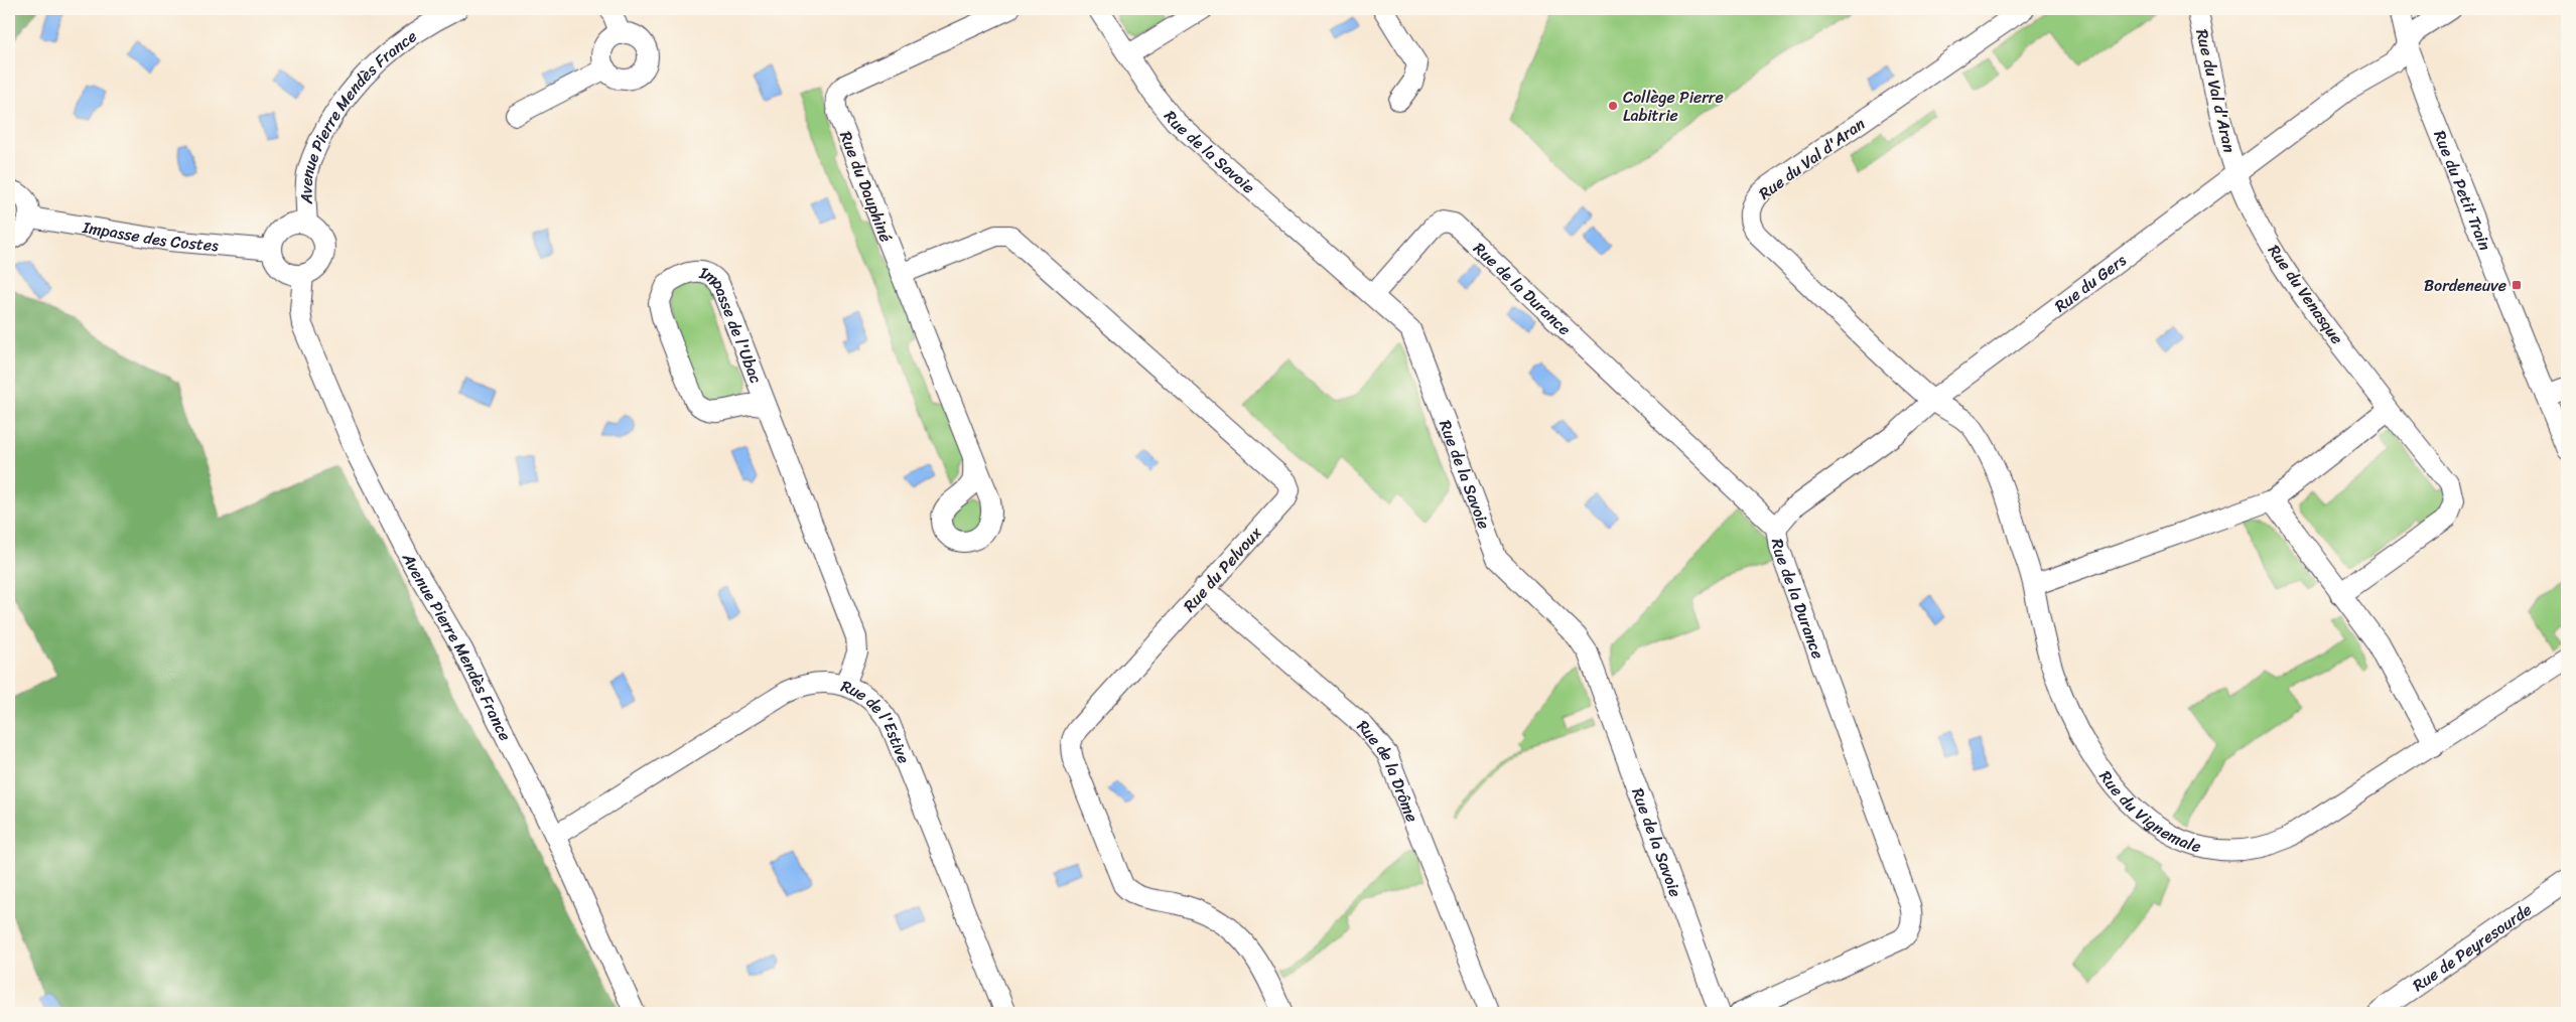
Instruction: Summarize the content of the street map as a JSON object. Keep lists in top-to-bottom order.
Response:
{
  "streets": {
    "street": [
      "Rue du Val d'Aran",
      "Avenue Pierre Mendès France",
      "Rue de la Savoie",
      "Rue du Dauphiné",
      "Rue du Petit Train",
      "Impasse des Costes",
      "Rue du Gers",
      "Rue de la Durance",
      "Rue du Venasque",
      "Impasse de l'Ubac",
      "Rue du Pelvoux",
      "Rue de l'Estive",
      "Rue de la Drôme",
      "Rue du Vignemale",
      "Rue de Peyresourde"
    ]
  },
  "crossings": [
    ["Rue du Val d'Aran", "Rue du Gers"],
    ["Rue du Val d'Aran", "Rue du Venasque"],
    ["Rue du Val d'Aran", "Rue du Vignemale"],
    ["Avenue Pierre Mendès France", "Impasse des Costes"],
    ["Avenue Pierre Mendès France", "Rue de l'Estive"],
    ["Rue de la Savoie", "Rue de la Durance"],
    ["Rue du Dauphiné", "Rue du Pelvoux"],
    ["Rue du Petit Train", "Rue du Gers"],
    ["Rue du Gers", "Rue de la Durance"],
    ["Rue du Gers", "Rue du Venasque"],
    ["Rue du Gers", "Rue du Vignemale"],
    ["Impasse de l'Ubac", "Rue de l'Estive"],
    ["Rue du Pelvoux", "Rue de la Drôme"]
  ],
  "places": {
    "other": ["Collège Pierre Labitrie"],
    "transit": ["Bordeneuve"]
  }
}
